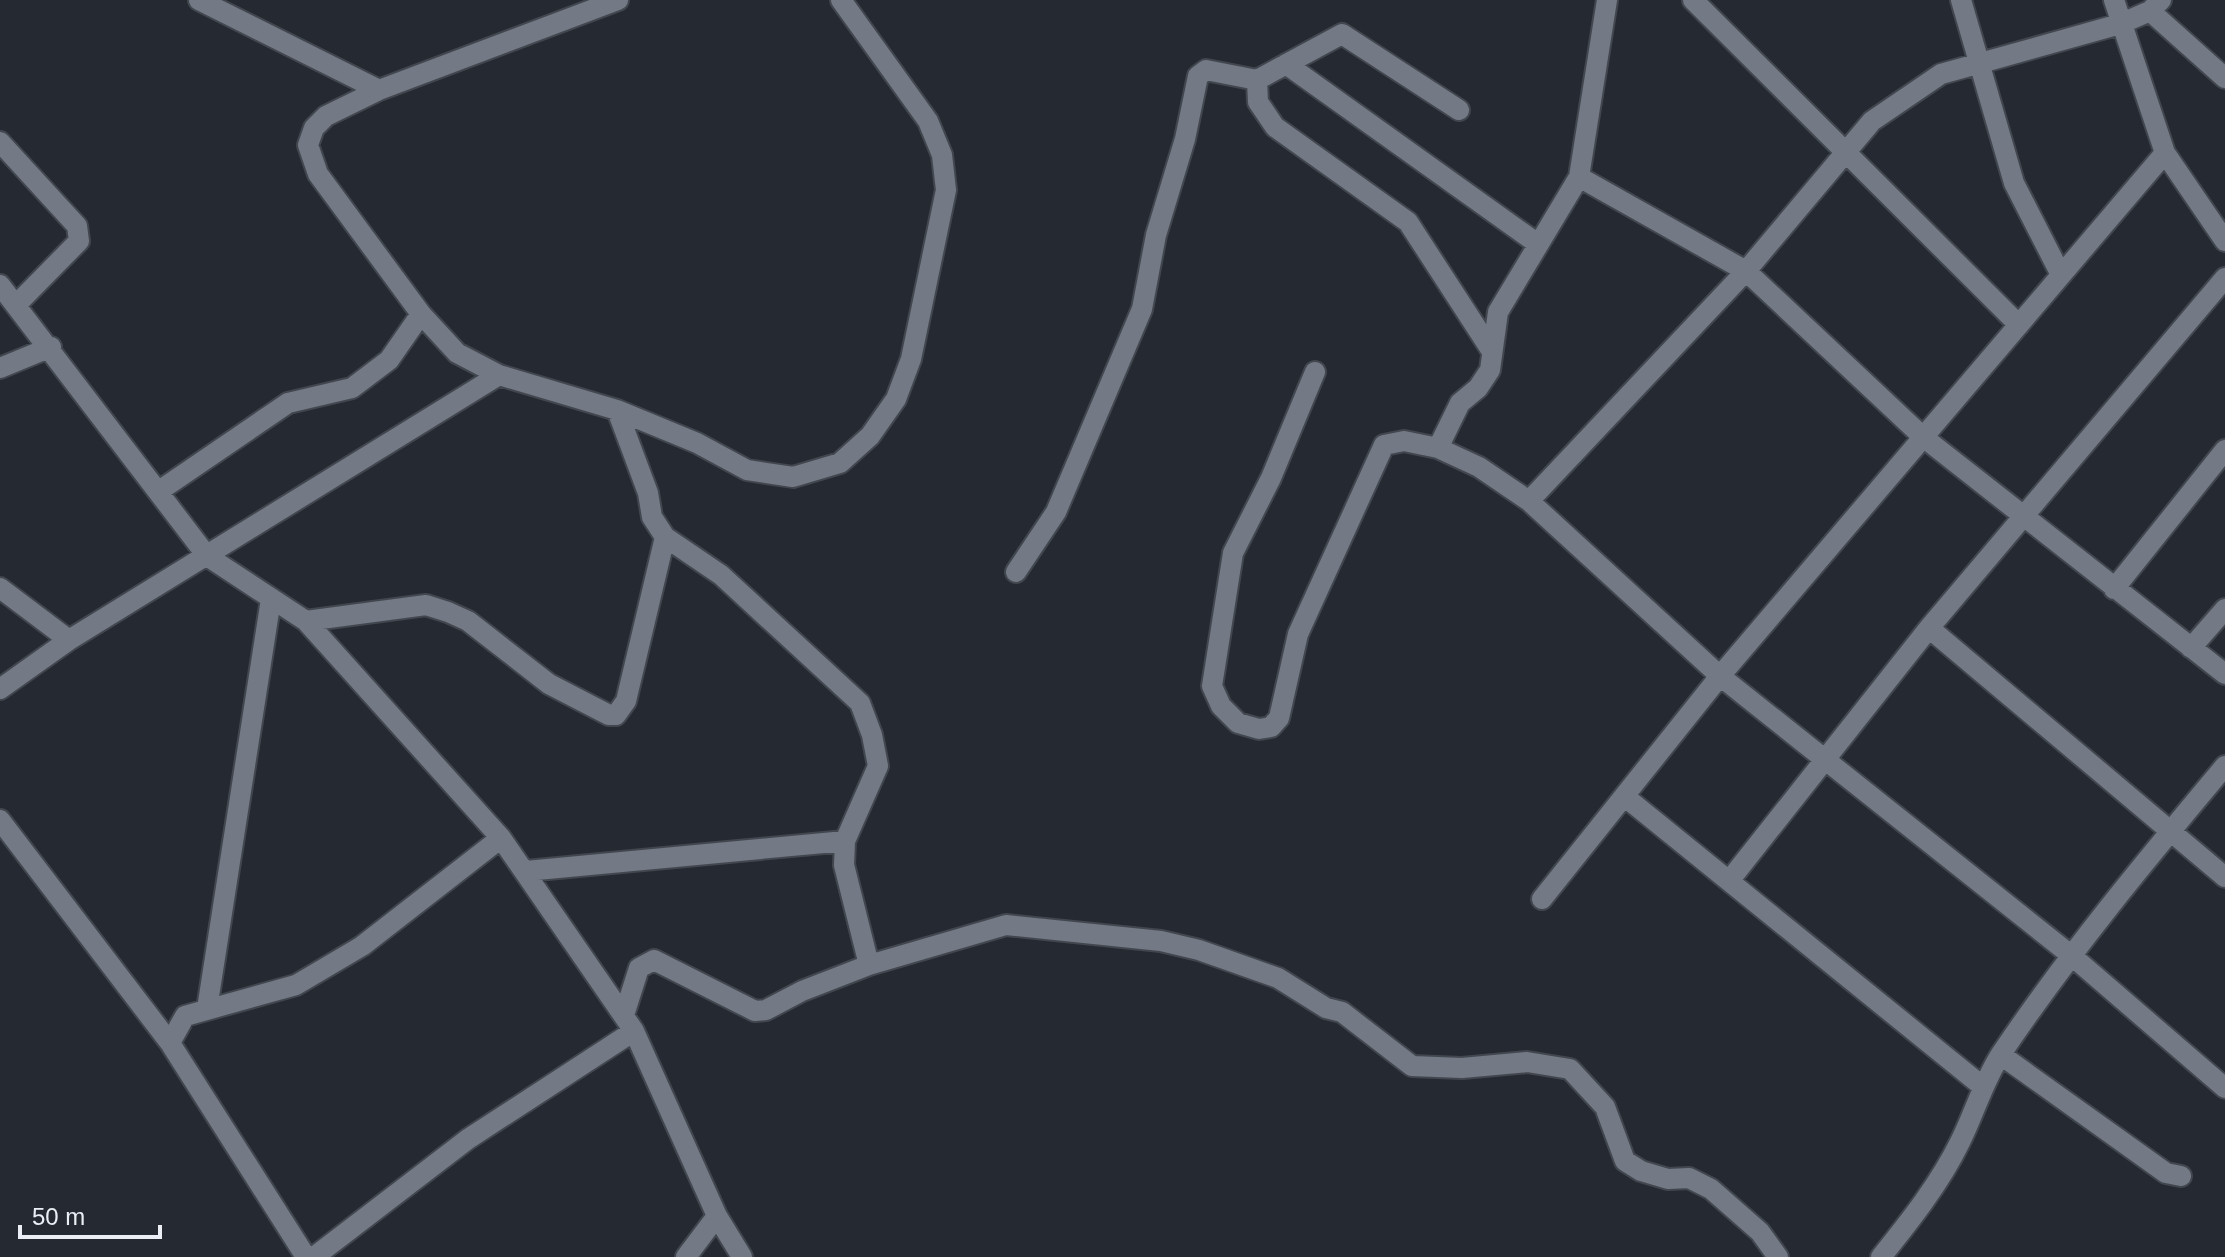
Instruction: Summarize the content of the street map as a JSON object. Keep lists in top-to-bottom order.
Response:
{
  "scale_bar": "50 m"
}
